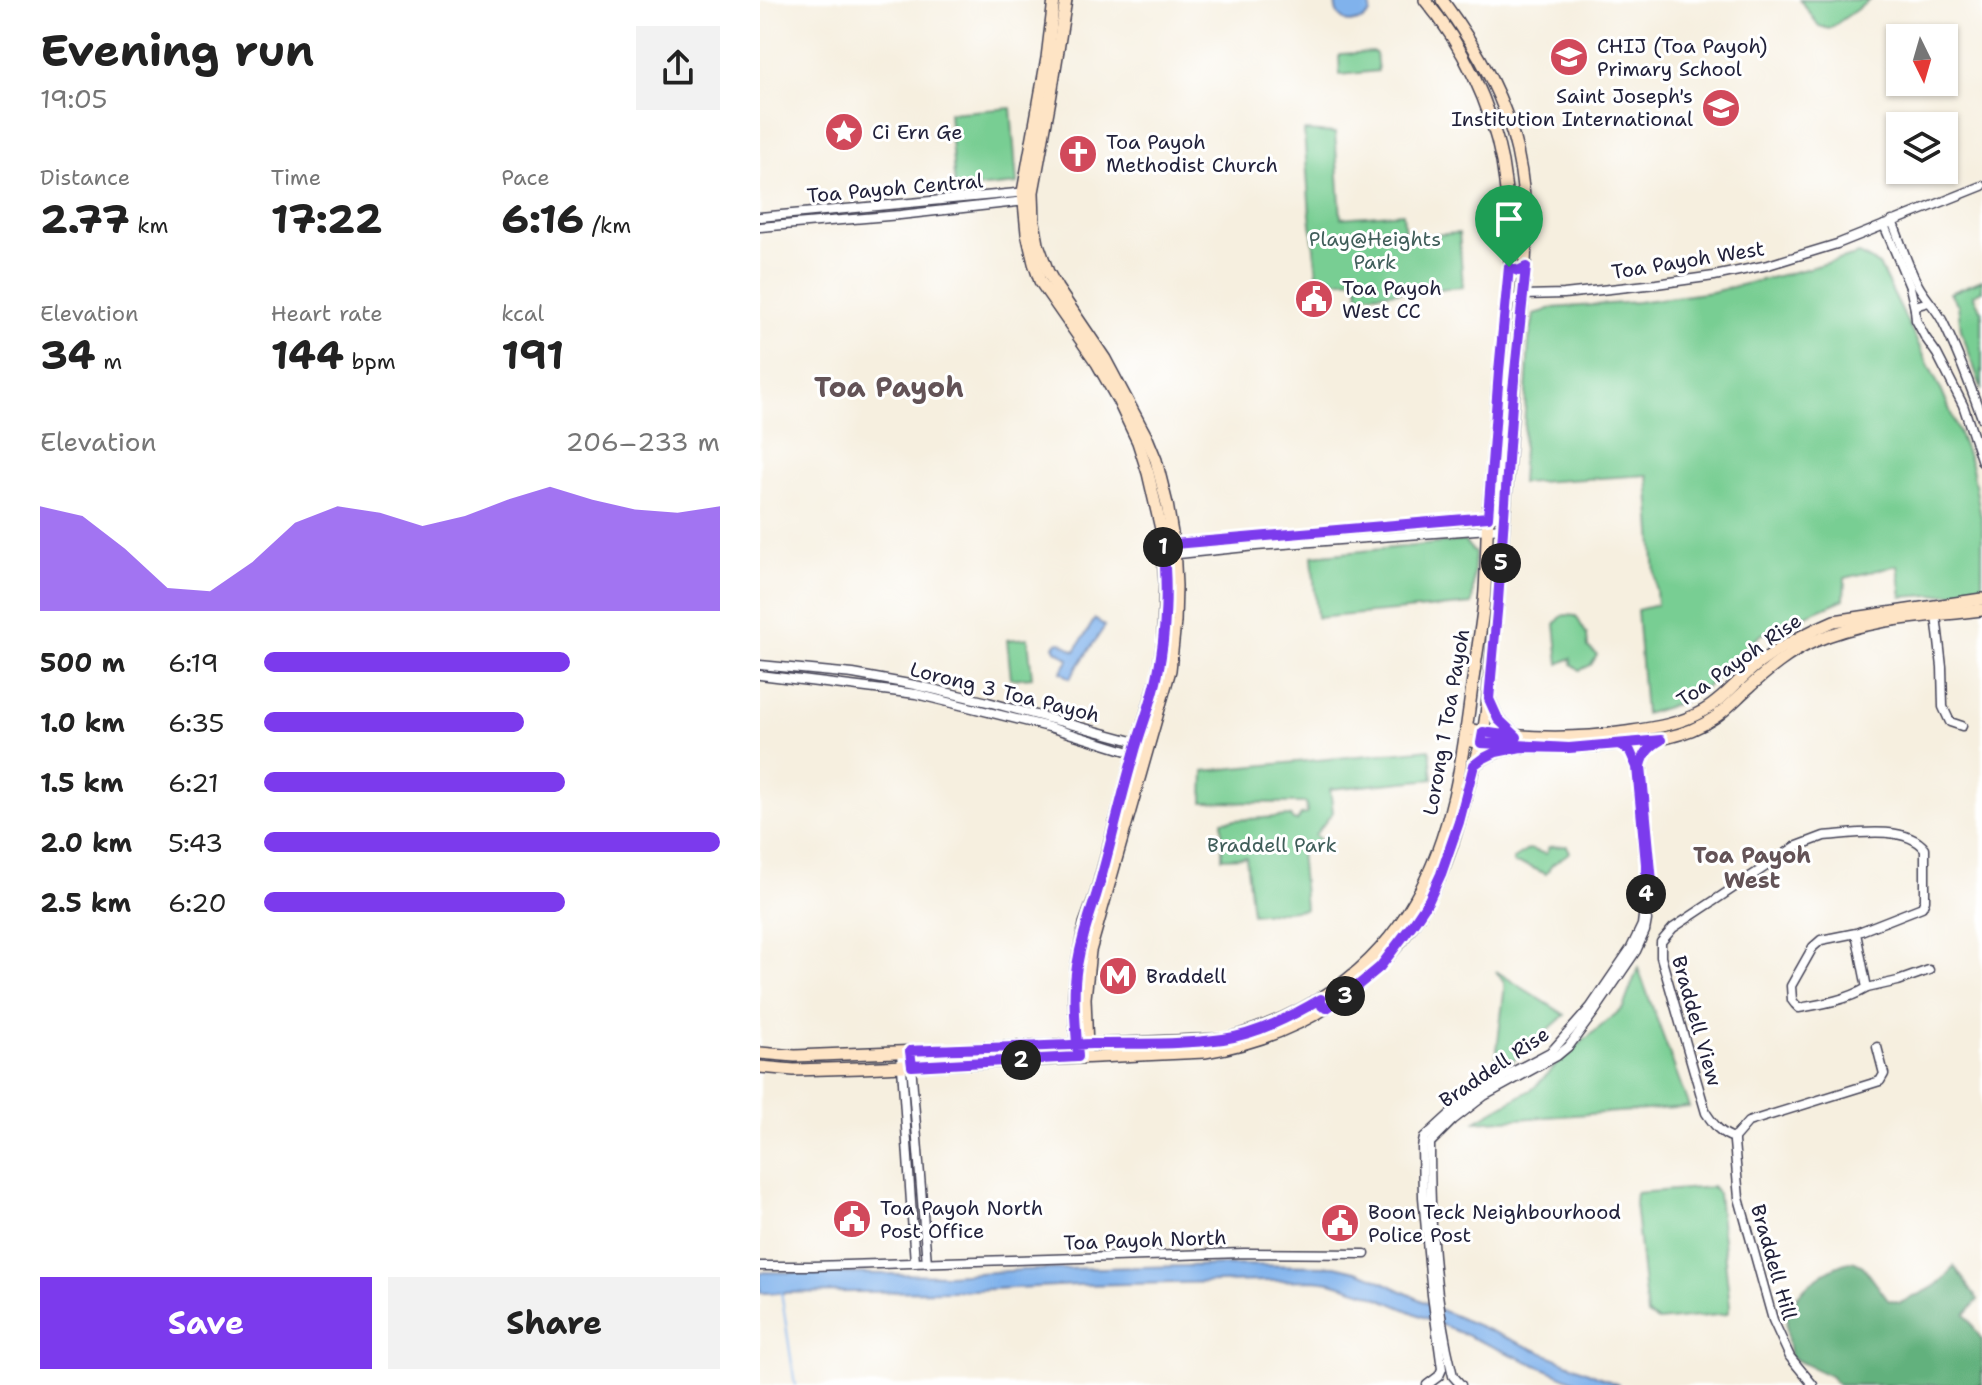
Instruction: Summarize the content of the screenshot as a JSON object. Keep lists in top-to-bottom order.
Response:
{
  "streets": {
    "main road": ["Toa Payoh Rise", "Lorong 1 Toa Payoh"],
    "street": [
      "Toa Payoh Central",
      "Toa Payoh West",
      "Lorong 3 Toa Payoh",
      "Braddell View",
      "Braddell Rise",
      "Toa Payoh North",
      "Braddell Hill"
    ]
  },
  "crossings": [
    ["Toa Payoh West", "Lorong 1 Toa Payoh"],
    ["Toa Payoh Rise", "Lorong 1 Toa Payoh"],
    ["Toa Payoh Rise", "Braddell Rise"],
    ["Braddell View", "Braddell Hill"]
  ],
  "districts": ["Toa Payoh", "Toa Payoh West"],
  "parks": ["Play@Heights Park", "Braddell Park"],
  "places": {
    "school or university": ["CHIJ (Toa Payoh) Primary School", "Saint Joseph's Institution International"],
    "place": ["Ci Ern Ge"],
    "church": ["Toa Payoh Methodist Church"],
    "public building": ["Toa Payoh West CC", "Toa Payoh North Post Office", "Boon Teck Neighbourhood Police Post"],
    "metro station": ["Braddell"]
  },
  "north": "bottom",
  "page": {
    "heading": ["Evening run", "19:05"],
    "stats": [
      ["Distance", "2.77 km"],
      ["Time", "17:22"],
      ["Pace", "6:16 /km"],
      ["Elevation", "34 m"],
      ["Heart rate", "144 bpm"],
      ["kcal", "191"]
    ],
    "chart": ["Elevation", "206–233 m"],
    "pins": [
      "1",
      "5",
      "4",
      "3",
      "2"
    ],
    "list": [
      {
        "name": "500 m",
        "note": "6:19"
      },
      {
        "name": "1.0 km",
        "note": "6:35"
      },
      {
        "name": "1.5 km",
        "note": "6:21"
      },
      {
        "name": "2.0 km",
        "note": "5:43"
      },
      {
        "name": "2.5 km",
        "note": "6:20"
      }
    ],
    "buttons": ["Save", "Share"]
  }
}
